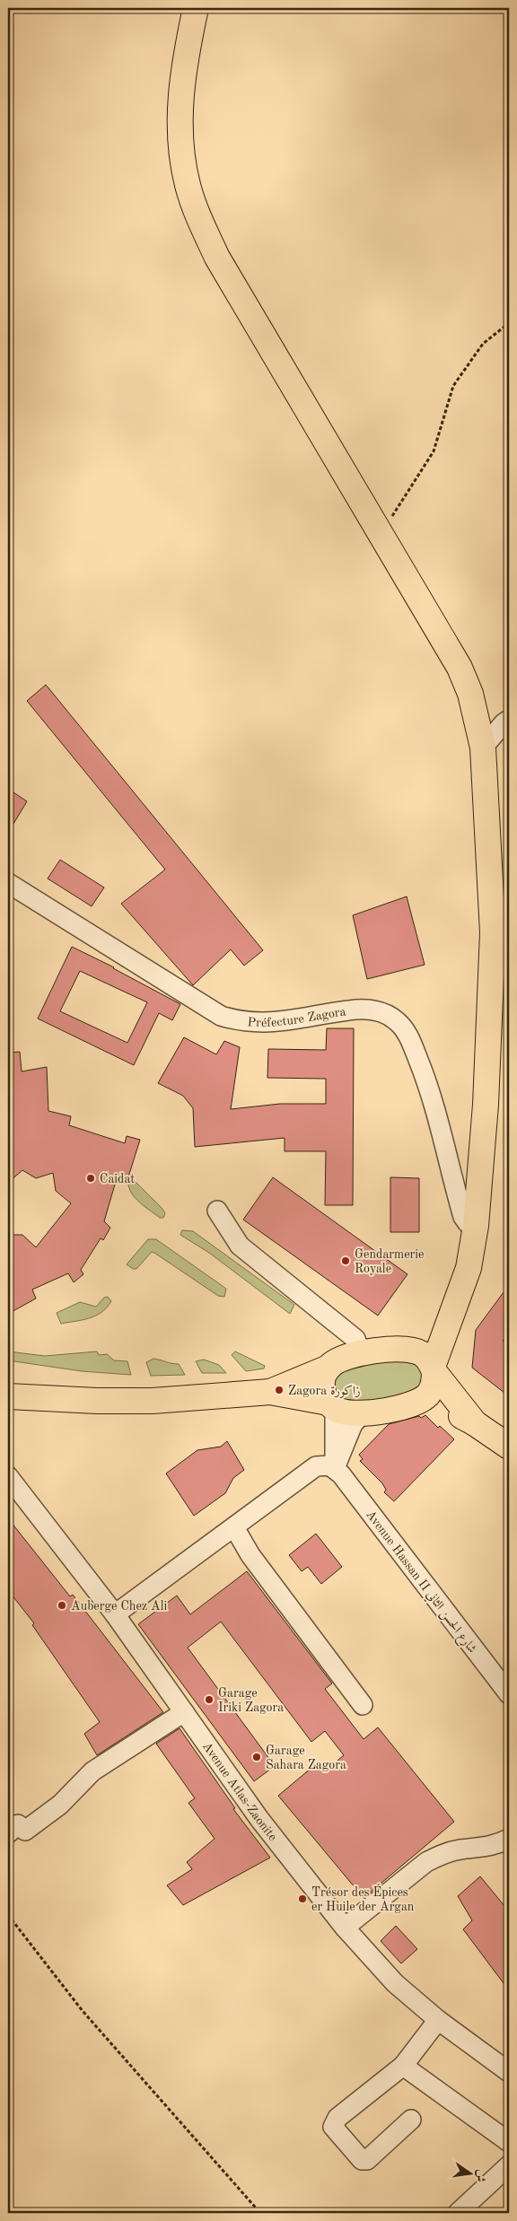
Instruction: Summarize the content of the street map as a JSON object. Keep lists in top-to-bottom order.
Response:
{
  "streets": {
    "street": ["Préfecture Zagora", "Avenue Hassan II شارع الحسن الثاني", "Avenue Atlas-Zaonite"]
  },
  "places": [
    "Caidat",
    "Gendarmerie Royale",
    "Zagora زاكورة",
    "Auberge Chez Ali",
    "Garage Iriki Zagora",
    "Garage Sahara Zagora",
    "Trésor des Épices er Huile der Argan"
  ],
  "north": "right"
}
